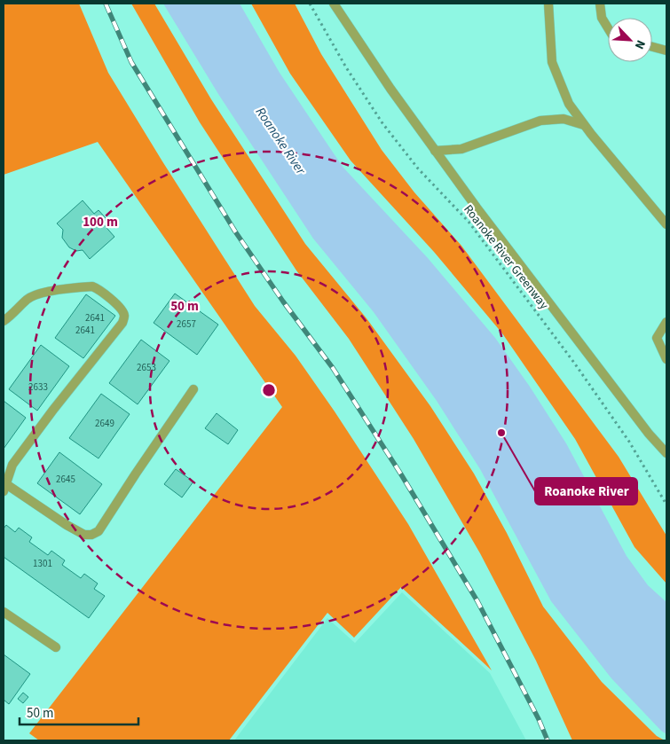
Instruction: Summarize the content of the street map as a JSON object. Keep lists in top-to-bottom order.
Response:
{
  "streets": {
    "path": ["Roanoke River Greenway"]
  },
  "water": ["Roanoke River"],
  "places": ["Roanoke River"],
  "house_numbers": [
    "2641",
    "2657",
    "2641",
    "2653",
    "2633",
    "2649",
    "2645",
    "1301"
  ],
  "scale_bar": "50 m",
  "north": "bottom right",
  "rings": ["100 m", "50 m"]
}
